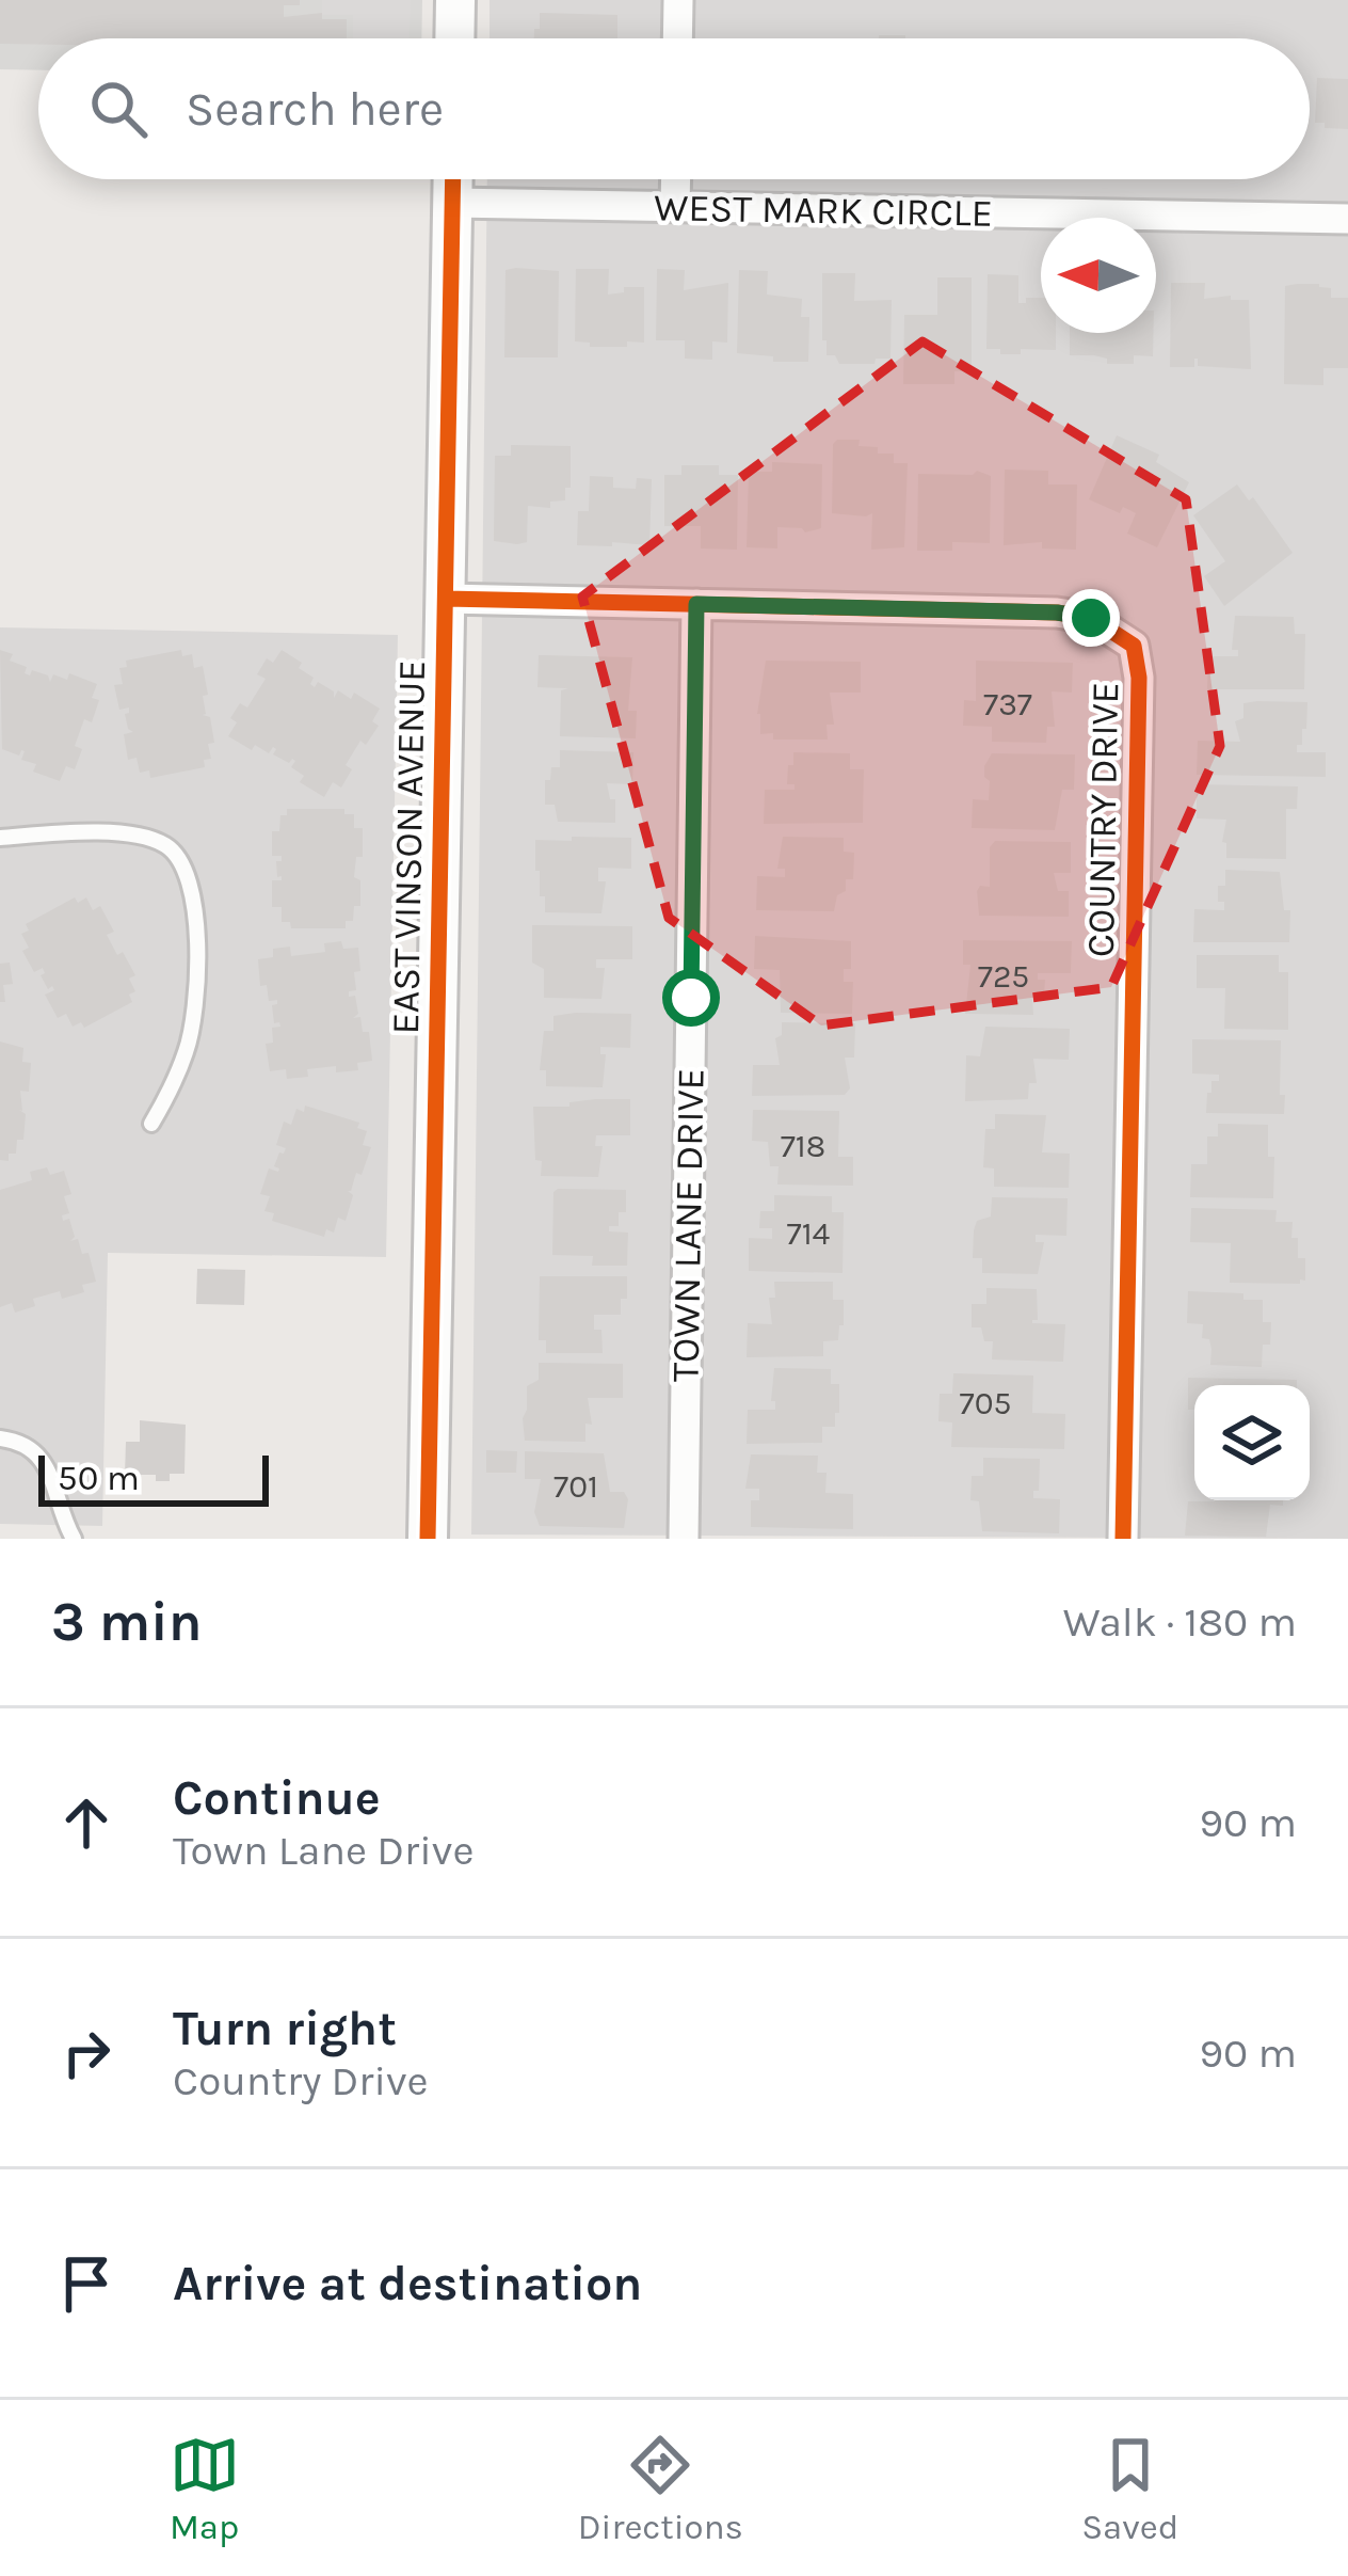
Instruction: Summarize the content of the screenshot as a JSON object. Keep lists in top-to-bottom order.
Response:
{
  "streets": {
    "street": [
      "WEST MARK CIRCLE",
      "COUNTRY DRIVE",
      "EAST VINSON AVENUE",
      "TOWN LANE DRIVE"
    ]
  },
  "crossings": [
    ["WEST MARK CIRCLE", "EAST VINSON AVENUE"],
    ["COUNTRY DRIVE", "EAST VINSON AVENUE"],
    ["COUNTRY DRIVE", "TOWN LANE DRIVE"]
  ],
  "house_numbers": [
    "737",
    "725",
    "718",
    "714",
    "705",
    "701"
  ],
  "scale_bar": "50 m",
  "north": "left",
  "page": {
    "search": "Search here",
    "scale": "50 m",
    "heading": ["3 min", "Walk · 180 m"],
    "list": [
      ["Continue", "Town Lane Drive", "90 m"],
      ["Turn right", "Country Drive", "90 m"],
      "Arrive at destination"
    ],
    "nav": ["Map", "Directions", "Saved"]
  }
}
